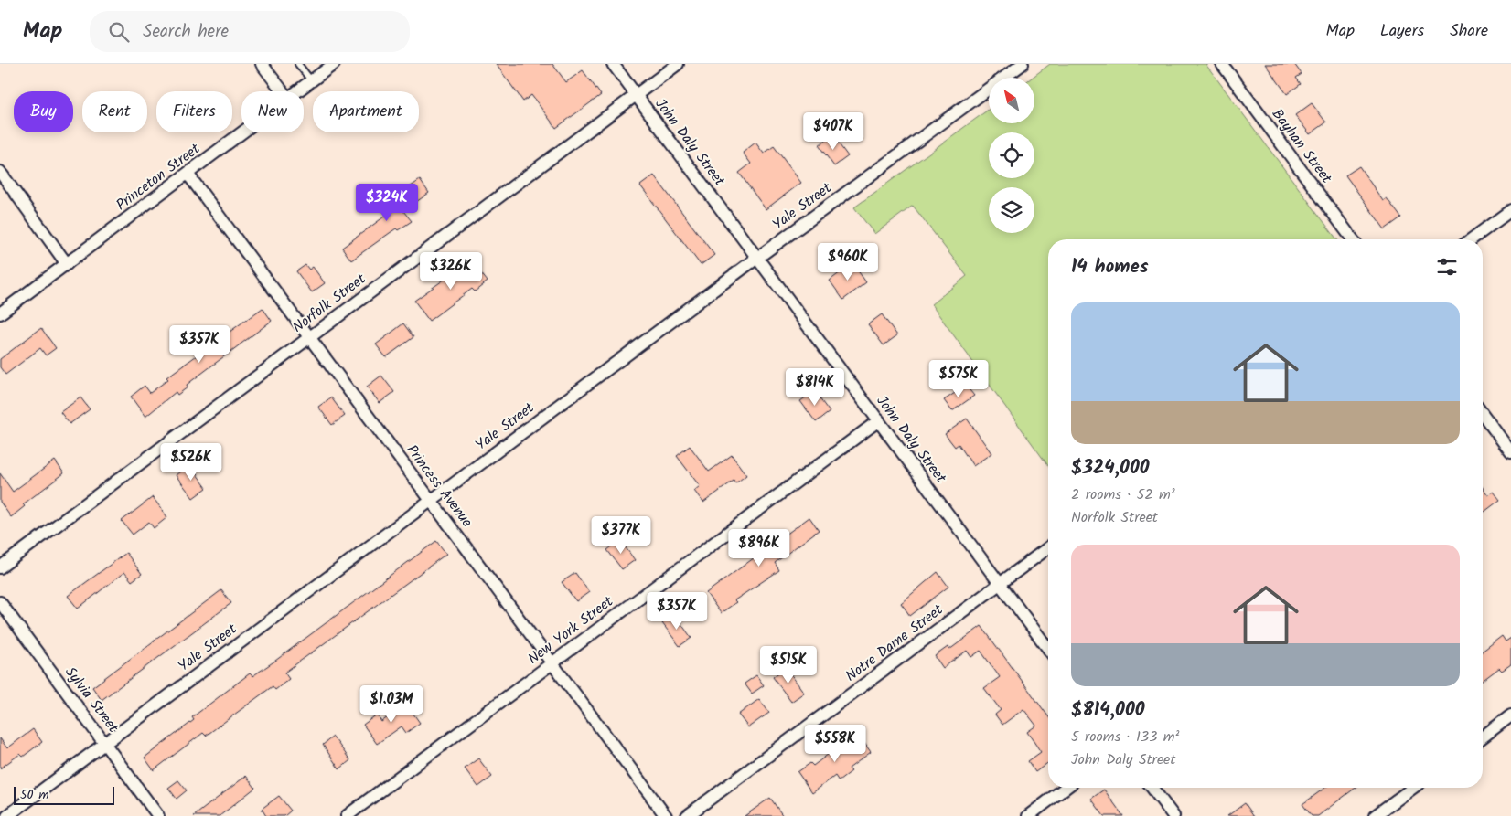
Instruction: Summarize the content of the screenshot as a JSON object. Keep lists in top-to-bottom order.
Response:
{
  "streets": {
    "street": [
      "John Daly Street",
      "Bayhan Street",
      "Princeton Street",
      "Yale Street",
      "Norfolk Street",
      "Princess Avenue",
      "New York Street",
      "Notre Dame Street",
      "Sylvia Street"
    ]
  },
  "crossings": [
    ["John Daly Street", "Yale Street"],
    ["John Daly Street", "Norfolk Street"],
    ["John Daly Street", "New York Street"],
    ["John Daly Street", "Notre Dame Street"],
    ["Princeton Street", "Princess Avenue"],
    ["Yale Street", "Princess Avenue"],
    ["Yale Street", "Sylvia Street"],
    ["Norfolk Street", "Princess Avenue"],
    ["Princess Avenue", "New York Street"]
  ],
  "scale_bar": "50 m",
  "north": "top left",
  "page": {
    "header": "Map",
    "search": "Search here",
    "nav": ["Map", "Layers", "Share"],
    "chip": [
      "Buy",
      "Rent",
      "Filters",
      "New",
      "Apartment"
    ],
    "price": [
      "$407K",
      "$324K",
      "$960K",
      "$326K",
      "$357K",
      "$575K",
      "$814K",
      "$526K",
      "$377K",
      "$896K",
      "$357K",
      "$515K",
      "$1.03M",
      "$558K"
    ],
    "heading": "14 homes",
    "list": [
      {
        "name": "$324,000",
        "note": "2 rooms · 52 m² · Norfolk Street"
      },
      {
        "name": "$814,000",
        "note": "5 rooms · 133 m² · John Daly Street"
      }
    ],
    "scale": "50 m"
  }
}
